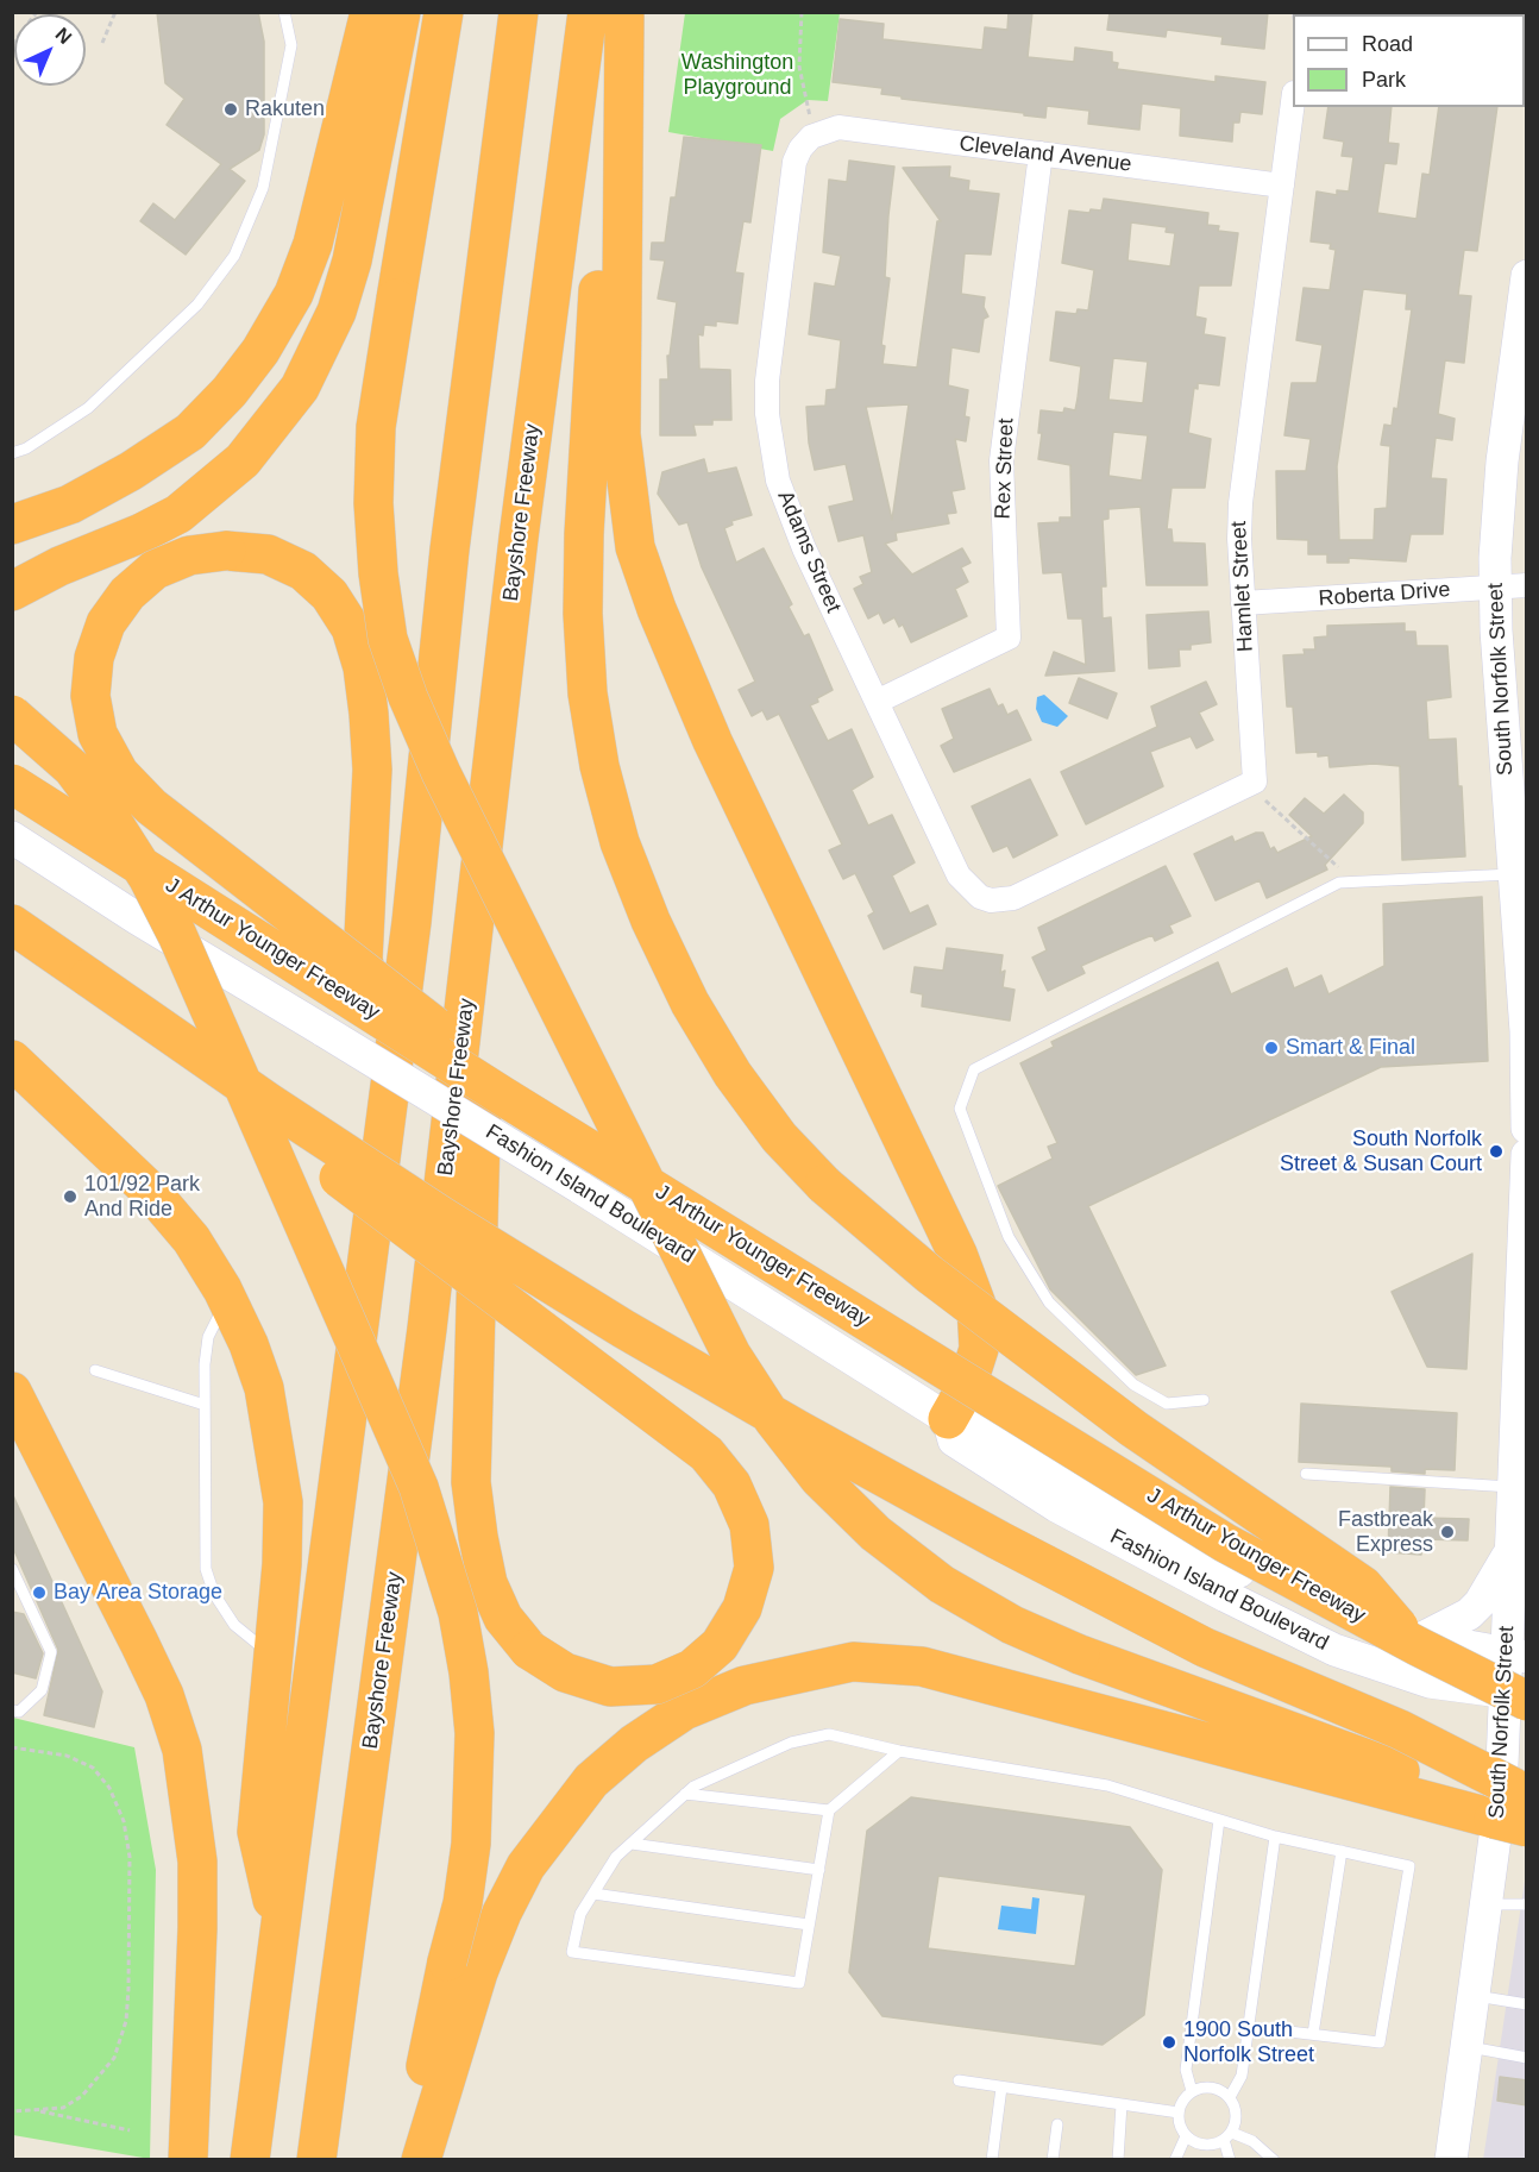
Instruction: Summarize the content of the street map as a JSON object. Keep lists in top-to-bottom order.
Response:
{
  "streets": {
    "highway": ["Bayshore Freeway", "J Arthur Younger Freeway"],
    "main road": ["South Norfolk Street", "Fashion Island Boulevard"],
    "street": [
      "Cleveland Avenue",
      "Rex Street",
      "Adams Street",
      "Hamlet Street",
      "Roberta Drive"
    ]
  },
  "crossings": [
    ["Cleveland Avenue", "Rex Street"],
    ["Cleveland Avenue", "Adams Street"],
    ["Cleveland Avenue", "Hamlet Street"],
    ["Rex Street", "Adams Street"],
    ["Adams Street", "Hamlet Street"],
    ["Hamlet Street", "Roberta Drive"],
    ["Roberta Drive", "South Norfolk Street"],
    ["South Norfolk Street", "J Arthur Younger Freeway"],
    ["South Norfolk Street", "Fashion Island Boulevard"],
    ["J Arthur Younger Freeway", "Fashion Island Boulevard"]
  ],
  "parks": ["Washington Playground"],
  "places": [
    "Rakuten",
    "Smart & Final",
    "South Norfolk Street & Susan Court",
    "101/92 Park And Ride",
    "Fastbreak Express",
    "Bay Area Storage",
    "1900 South Norfolk Street"
  ],
  "legend": ["Road", "Park"],
  "north": "top right"
}
